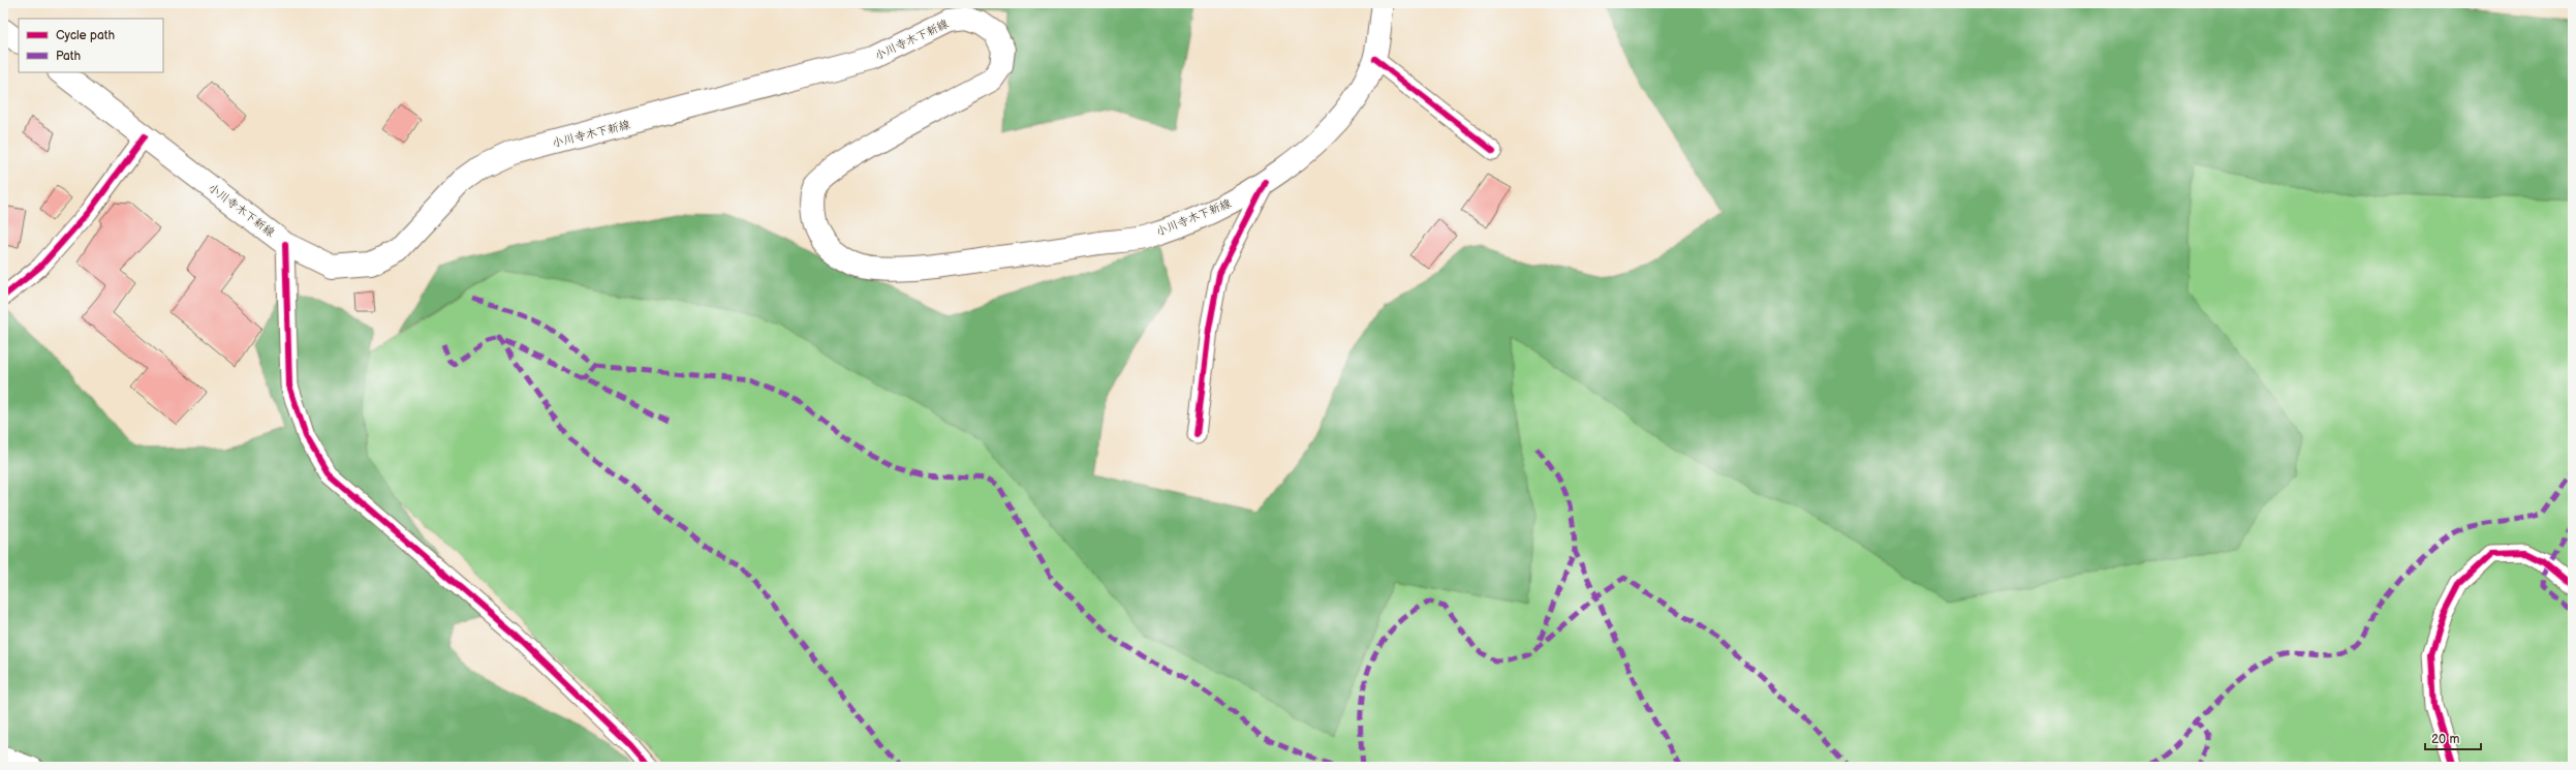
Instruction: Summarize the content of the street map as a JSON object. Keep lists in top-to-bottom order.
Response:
{
  "streets": {
    "main road": ["小川寺木下新線"]
  },
  "legend": ["Cycle path", "Path"],
  "scale_bar": "20 m"
}
